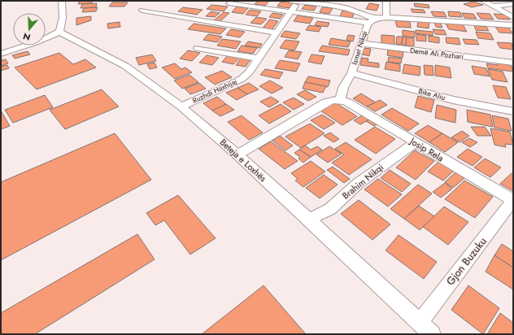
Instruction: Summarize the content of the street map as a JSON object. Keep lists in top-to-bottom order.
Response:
{
  "streets": {
    "street": [
      "Ismet Nikqi",
      "Demë Ali Pozhari",
      "Ruzhdi Haxhijaj",
      "Bike Aliu",
      "Josip Rela",
      "Beteja e Loxhës",
      "Brahim Nikqi",
      "Gjon Buzuku"
    ]
  },
  "crossings": [
    ["Ismet Nikqi", "Demë Ali Pozhari"],
    ["Ismet Nikqi", "Bike Aliu"],
    ["Ismet Nikqi", "Josip Rela"],
    ["Ruzhdi Haxhijaj", "Beteja e Loxhës"],
    ["Josip Rela", "Brahim Nikqi"],
    ["Josip Rela", "Gjon Buzuku"],
    ["Beteja e Loxhës", "Brahim Nikqi"],
    ["Beteja e Loxhës", "Gjon Buzuku"]
  ],
  "north": "bottom"
}
